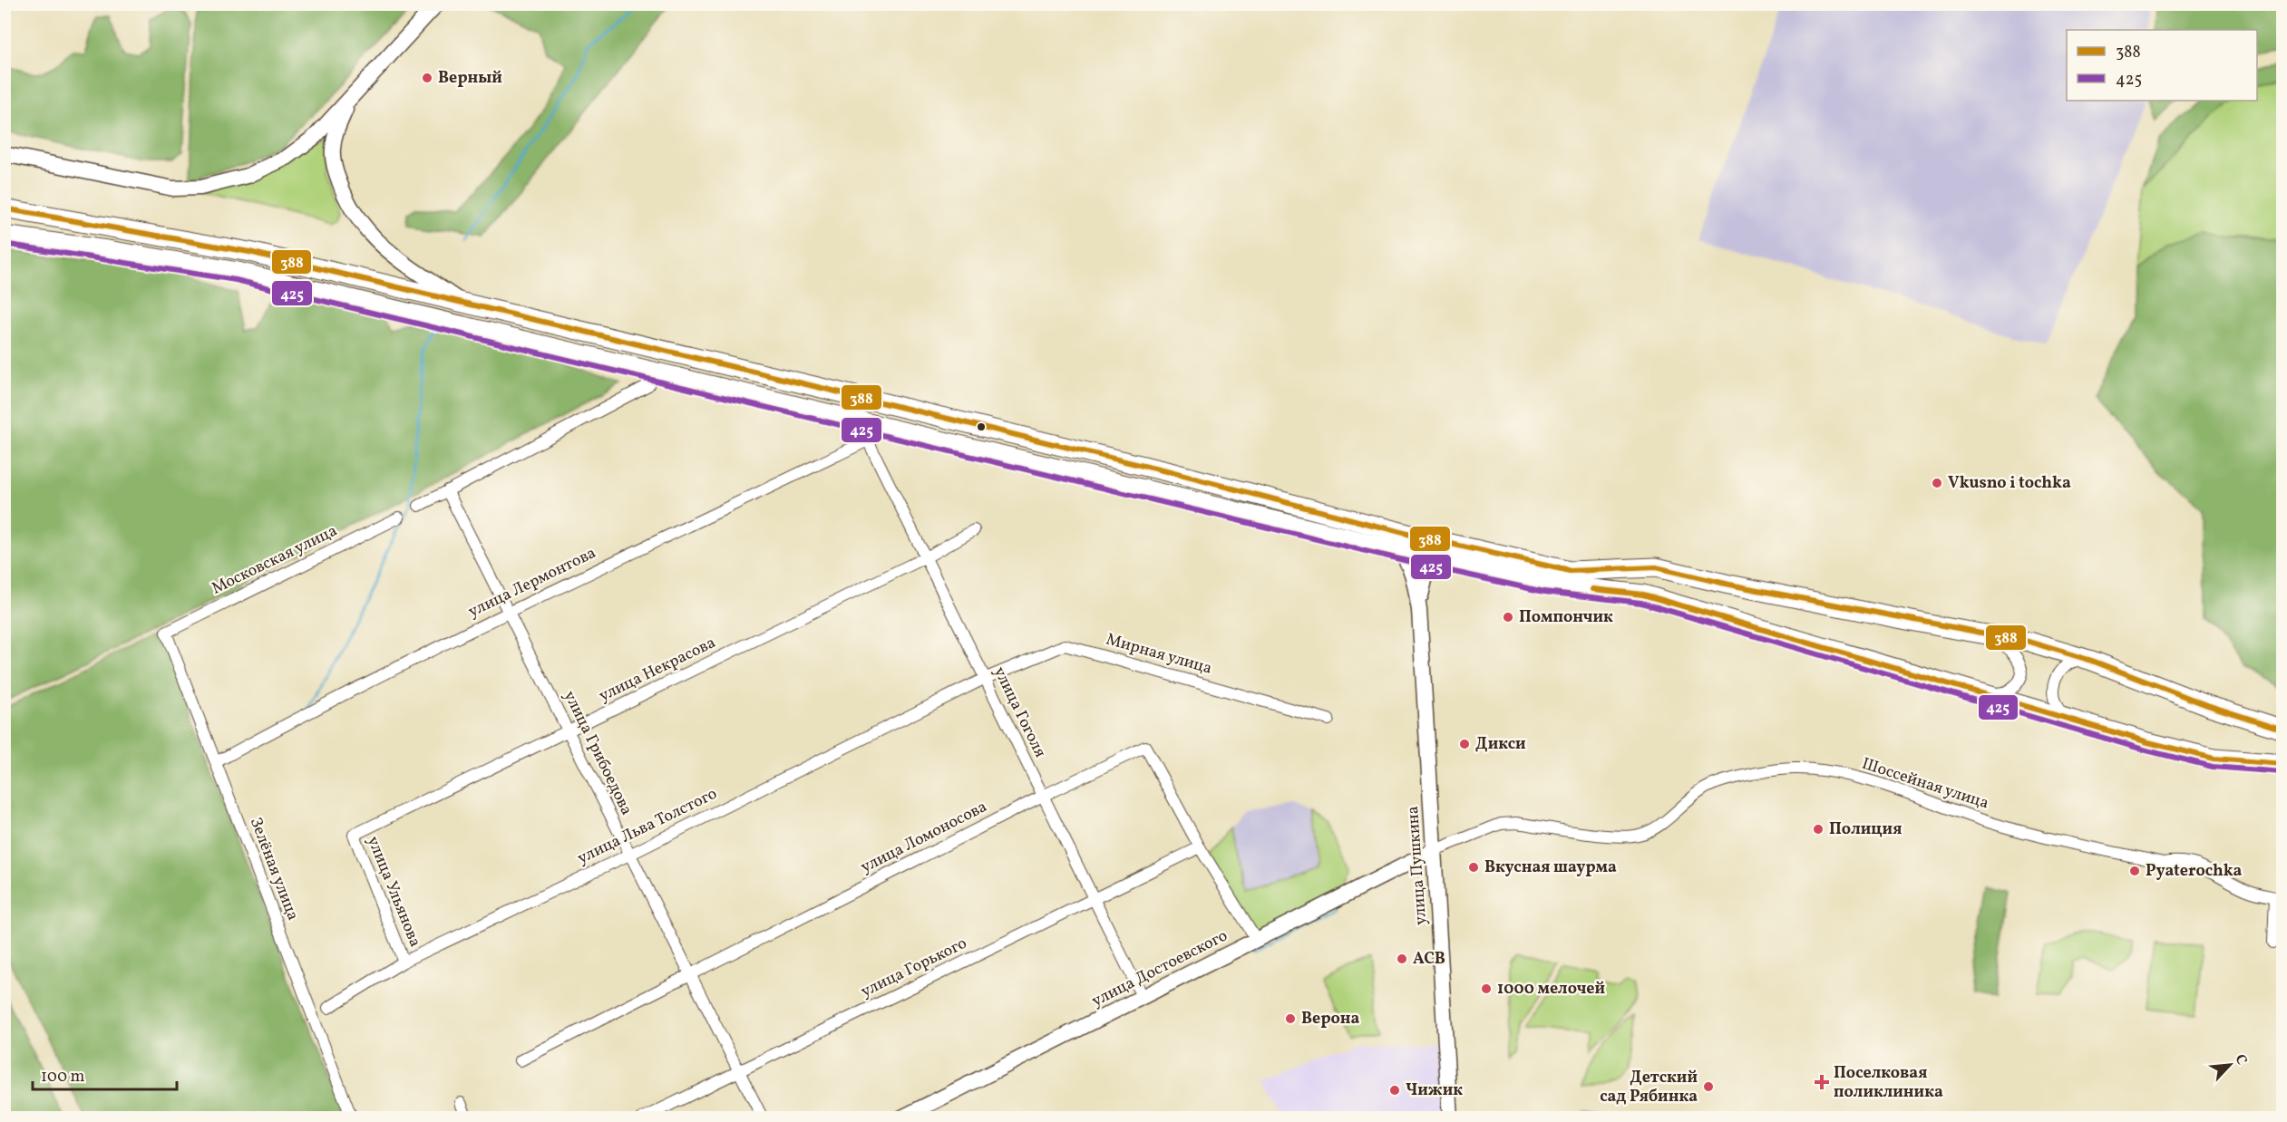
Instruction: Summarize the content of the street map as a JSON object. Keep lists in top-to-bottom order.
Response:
{
  "streets": {
    "street": [
      "Московская улица",
      "улица Лермонтова",
      "Мирная улица",
      "улица Некрасова",
      "улица Гоголя",
      "улица Грибоедова",
      "Шоссейная улица",
      "улица Льва Толстого",
      "улица Ломоносова",
      "улица Пушкина",
      "Зелёная улица",
      "улица Ульянова",
      "улица Горького",
      "улица Достоевского"
    ]
  },
  "crossings": [
    ["Московская улица", "Зелёная улица"],
    ["улица Лермонтова", "улица Гоголя"],
    ["улица Лермонтова", "улица Грибоедова"],
    ["улица Лермонтова", "Зелёная улица"],
    ["Мирная улица", "улица Гоголя"],
    ["Мирная улица", "улица Льва Толстого"],
    ["улица Некрасова", "улица Гоголя"],
    ["улица Некрасова", "улица Грибоедова"],
    ["улица Некрасова", "улица Ульянова"],
    ["улица Гоголя", "улица Льва Толстого"],
    ["улица Гоголя", "улица Ломоносова"],
    ["улица Гоголя", "улица Горького"],
    ["улица Гоголя", "улица Достоевского"],
    ["улица Грибоедова", "улица Льва Толстого"],
    ["улица Грибоедова", "улица Ломоносова"],
    ["улица Грибоедова", "улица Горького"],
    ["Шоссейная улица", "улица Пушкина"],
    ["Шоссейная улица", "улица Достоевского"],
    ["улица Льва Толстого", "улица Ульянова"],
    ["улица Ломоносова", "улица Горького"],
    ["улица Ломоносова", "улица Достоевского"],
    ["улица Пушкина", "улица Достоевского"]
  ],
  "places": {
    "other": [
      "Верный",
      "Vkusno i tochka",
      "Помпончик",
      "Дикси",
      "Полиция",
      "Вкусная шаурма",
      "Pyaterochka",
      "АСВ",
      "1000 мелочей",
      "Верона",
      "Детский сад Рябинка",
      "Чижик"
    ],
    "health": ["Поселковая поликлиника"]
  },
  "lines": ["transit line 388", "transit line 425"],
  "legend": ["388", "425"],
  "scale_bar": "100 m",
  "north": "top right"
}
